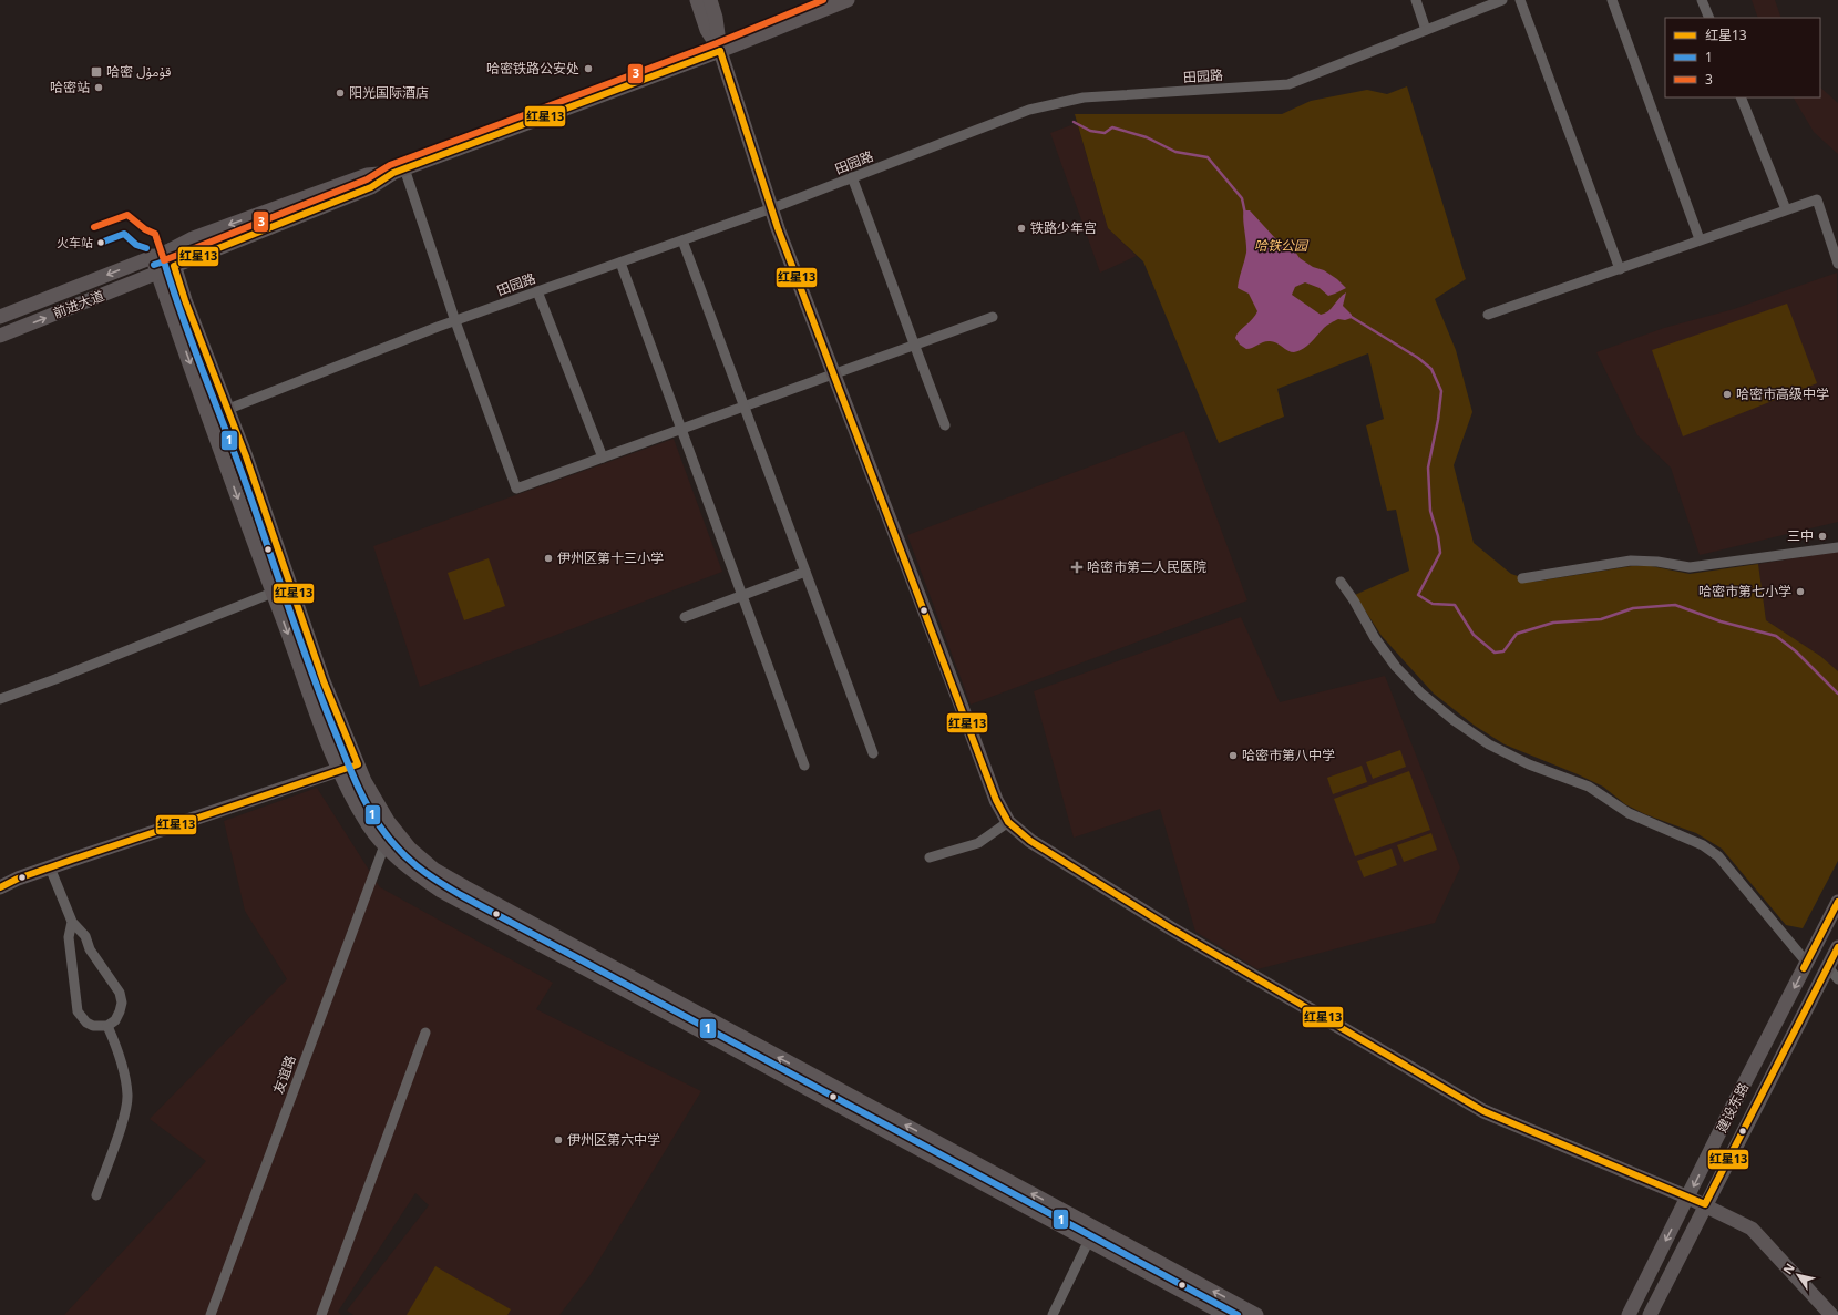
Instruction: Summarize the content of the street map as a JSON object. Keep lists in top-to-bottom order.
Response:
{
  "streets": {
    "main road": ["前进大道", "建设东路"],
    "street": ["田园路", "友谊路"]
  },
  "parks": ["哈铁公园"],
  "places": {
    "other": [
      "哈密铁路公安处",
      "哈密站",
      "阳光国际酒店",
      "铁路少年宫",
      "火车站",
      "哈密市高级中学",
      "三中",
      "伊州区第十三小学",
      "哈密市第七小学",
      "哈密市第八中学",
      "伊州区第六中学"
    ],
    "transit": ["哈密 قۇمۇل"],
    "health": ["哈密市第二人民医院"]
  },
  "lines": ["transit line 3", "transit line 红星13", "transit line 1"],
  "legend": ["红星13", "1", "3"],
  "north": "top left"
}
